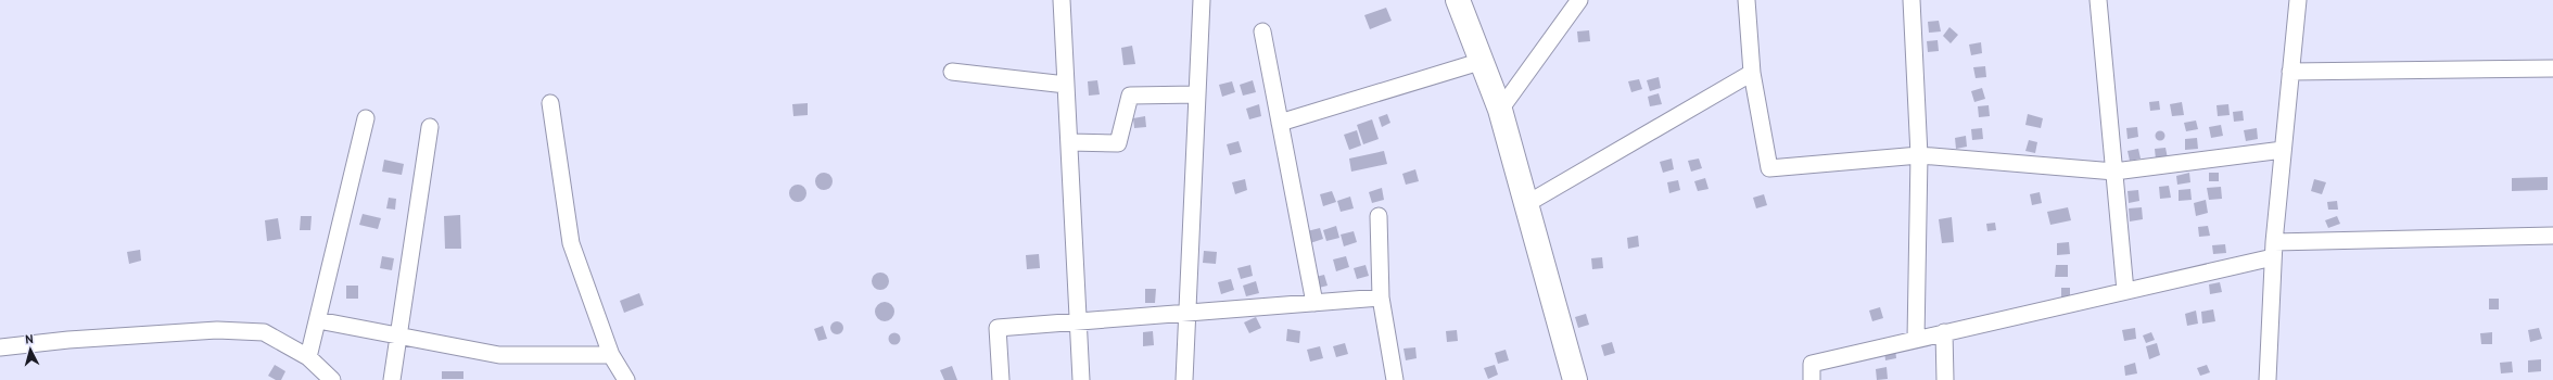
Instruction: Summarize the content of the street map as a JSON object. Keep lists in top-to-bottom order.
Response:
{
  "north": "top"
}
